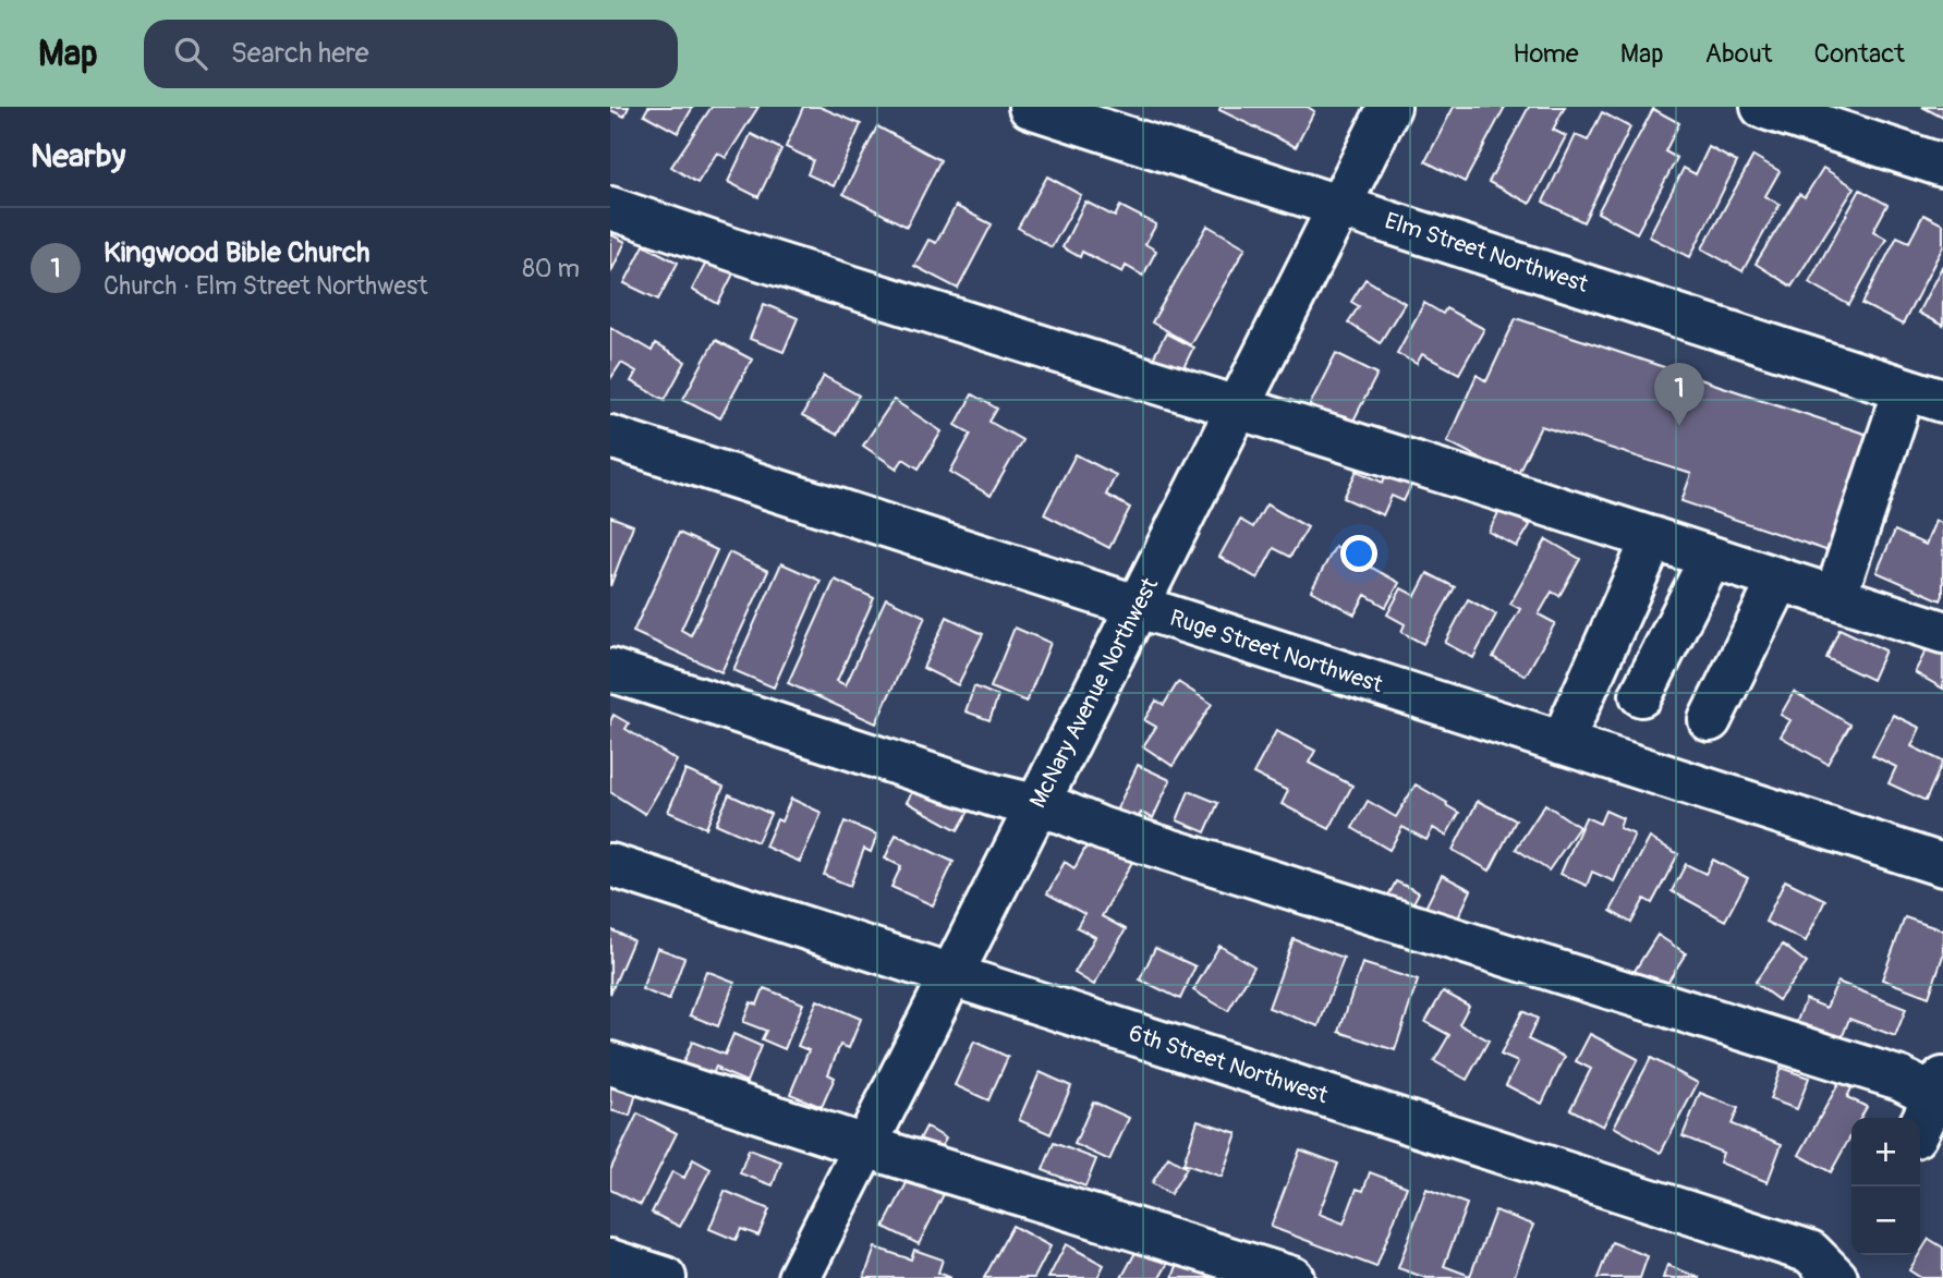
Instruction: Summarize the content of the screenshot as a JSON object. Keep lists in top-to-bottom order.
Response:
{
  "streets": {
    "street": [
      "Elm Street Northwest",
      "Ruge Street Northwest",
      "McNary Avenue Northwest",
      "6th Street Northwest"
    ]
  },
  "crossings": [
    ["Elm Street Northwest", "McNary Avenue Northwest"],
    ["Ruge Street Northwest", "McNary Avenue Northwest"],
    ["McNary Avenue Northwest", "6th Street Northwest"]
  ],
  "page": {
    "header": "Map",
    "search": "Search here",
    "nav": [
      "Home",
      "Map",
      "About",
      "Contact"
    ],
    "heading": "Nearby",
    "list": [
      {
        "mark": "1",
        "name": "Kingwood Bible Church",
        "note": "Church · Elm Street Northwest",
        "value": "80 m"
      }
    ],
    "pins": "1",
    "map_buttons": ["+", "−"]
  }
}
